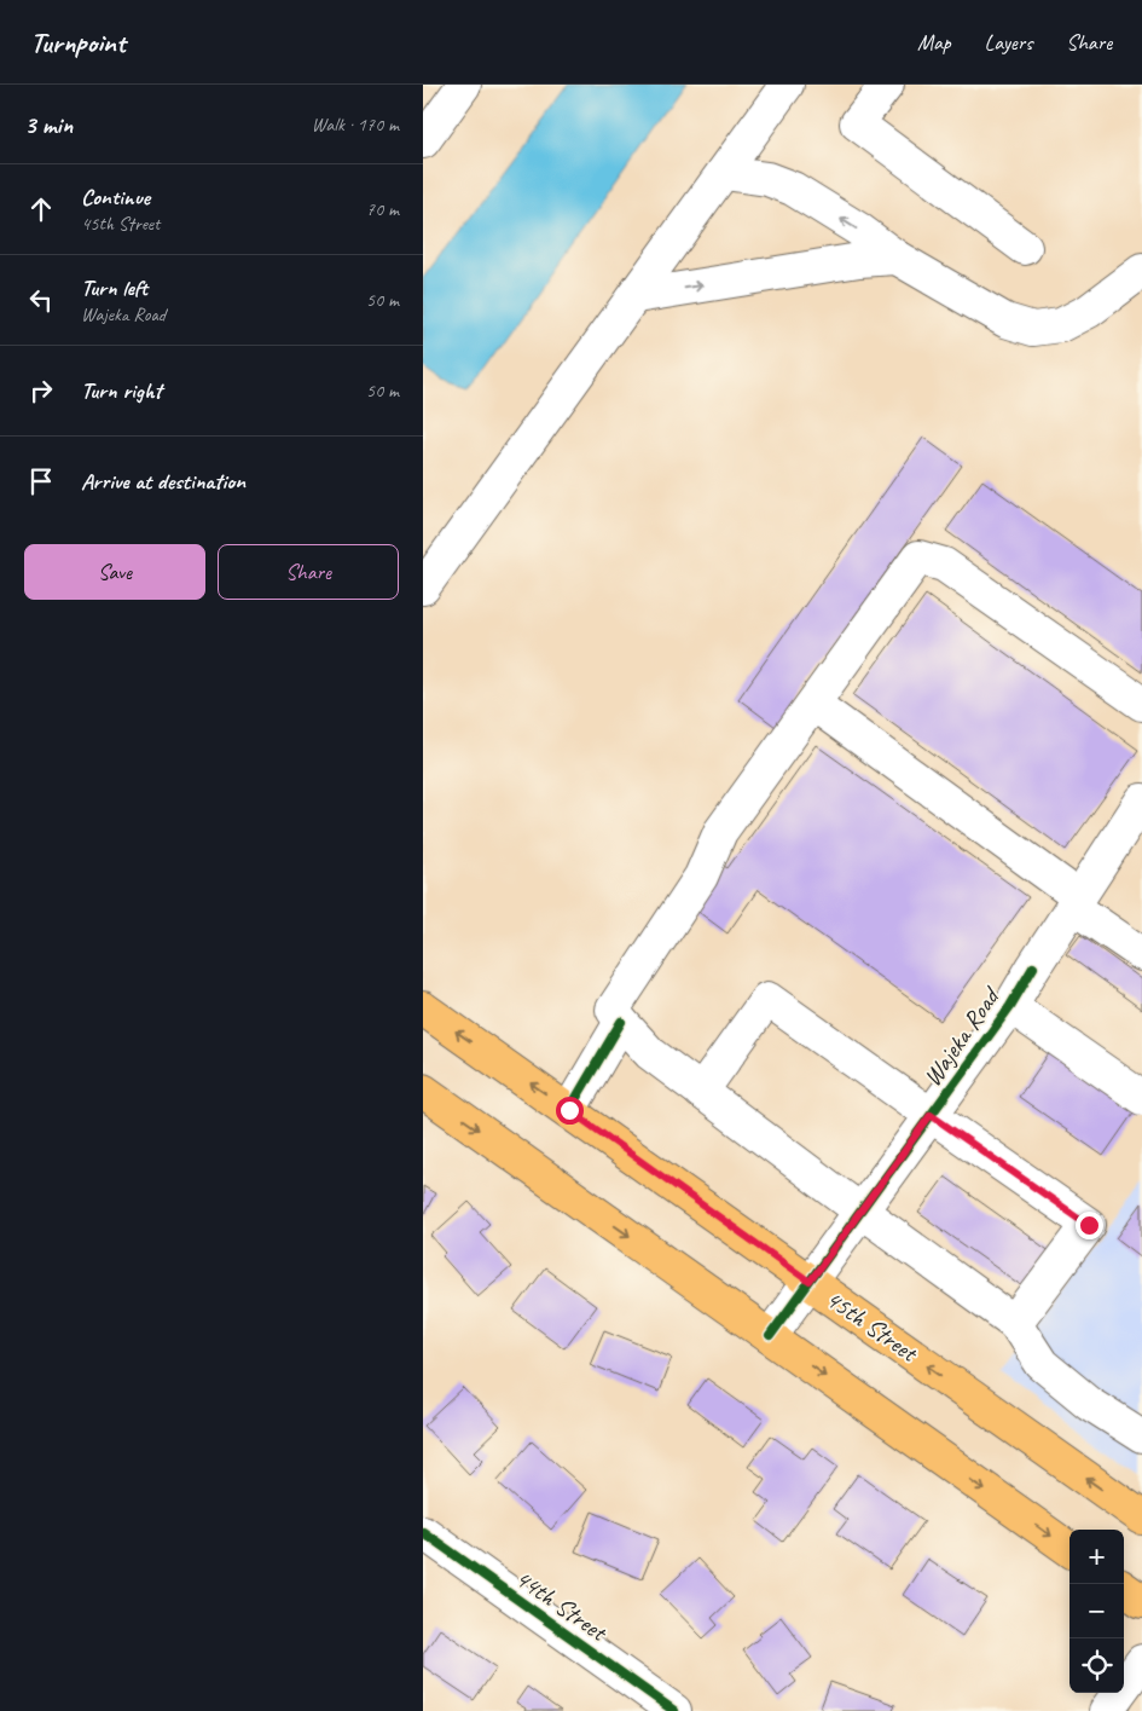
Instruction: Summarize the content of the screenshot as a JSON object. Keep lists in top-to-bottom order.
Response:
{
  "streets": {
    "main road": ["45th Street"],
    "street": ["Wajeka Road", "44th Street"]
  },
  "crossings": [
    ["Wajeka Road", "45th Street"]
  ],
  "page": {
    "header": "Turnpoint",
    "nav": ["Map", "Layers", "Share"],
    "heading": ["3 min", "Walk · 170 m"],
    "list": [
      ["Continue", "45th Street", "70 m"],
      ["Turn left", "Wajeka Road", "50 m"],
      ["Turn right", "50 m"],
      "Arrive at destination"
    ],
    "buttons": ["Save", "Share"],
    "map_buttons": ["+", "−"]
  }
}
